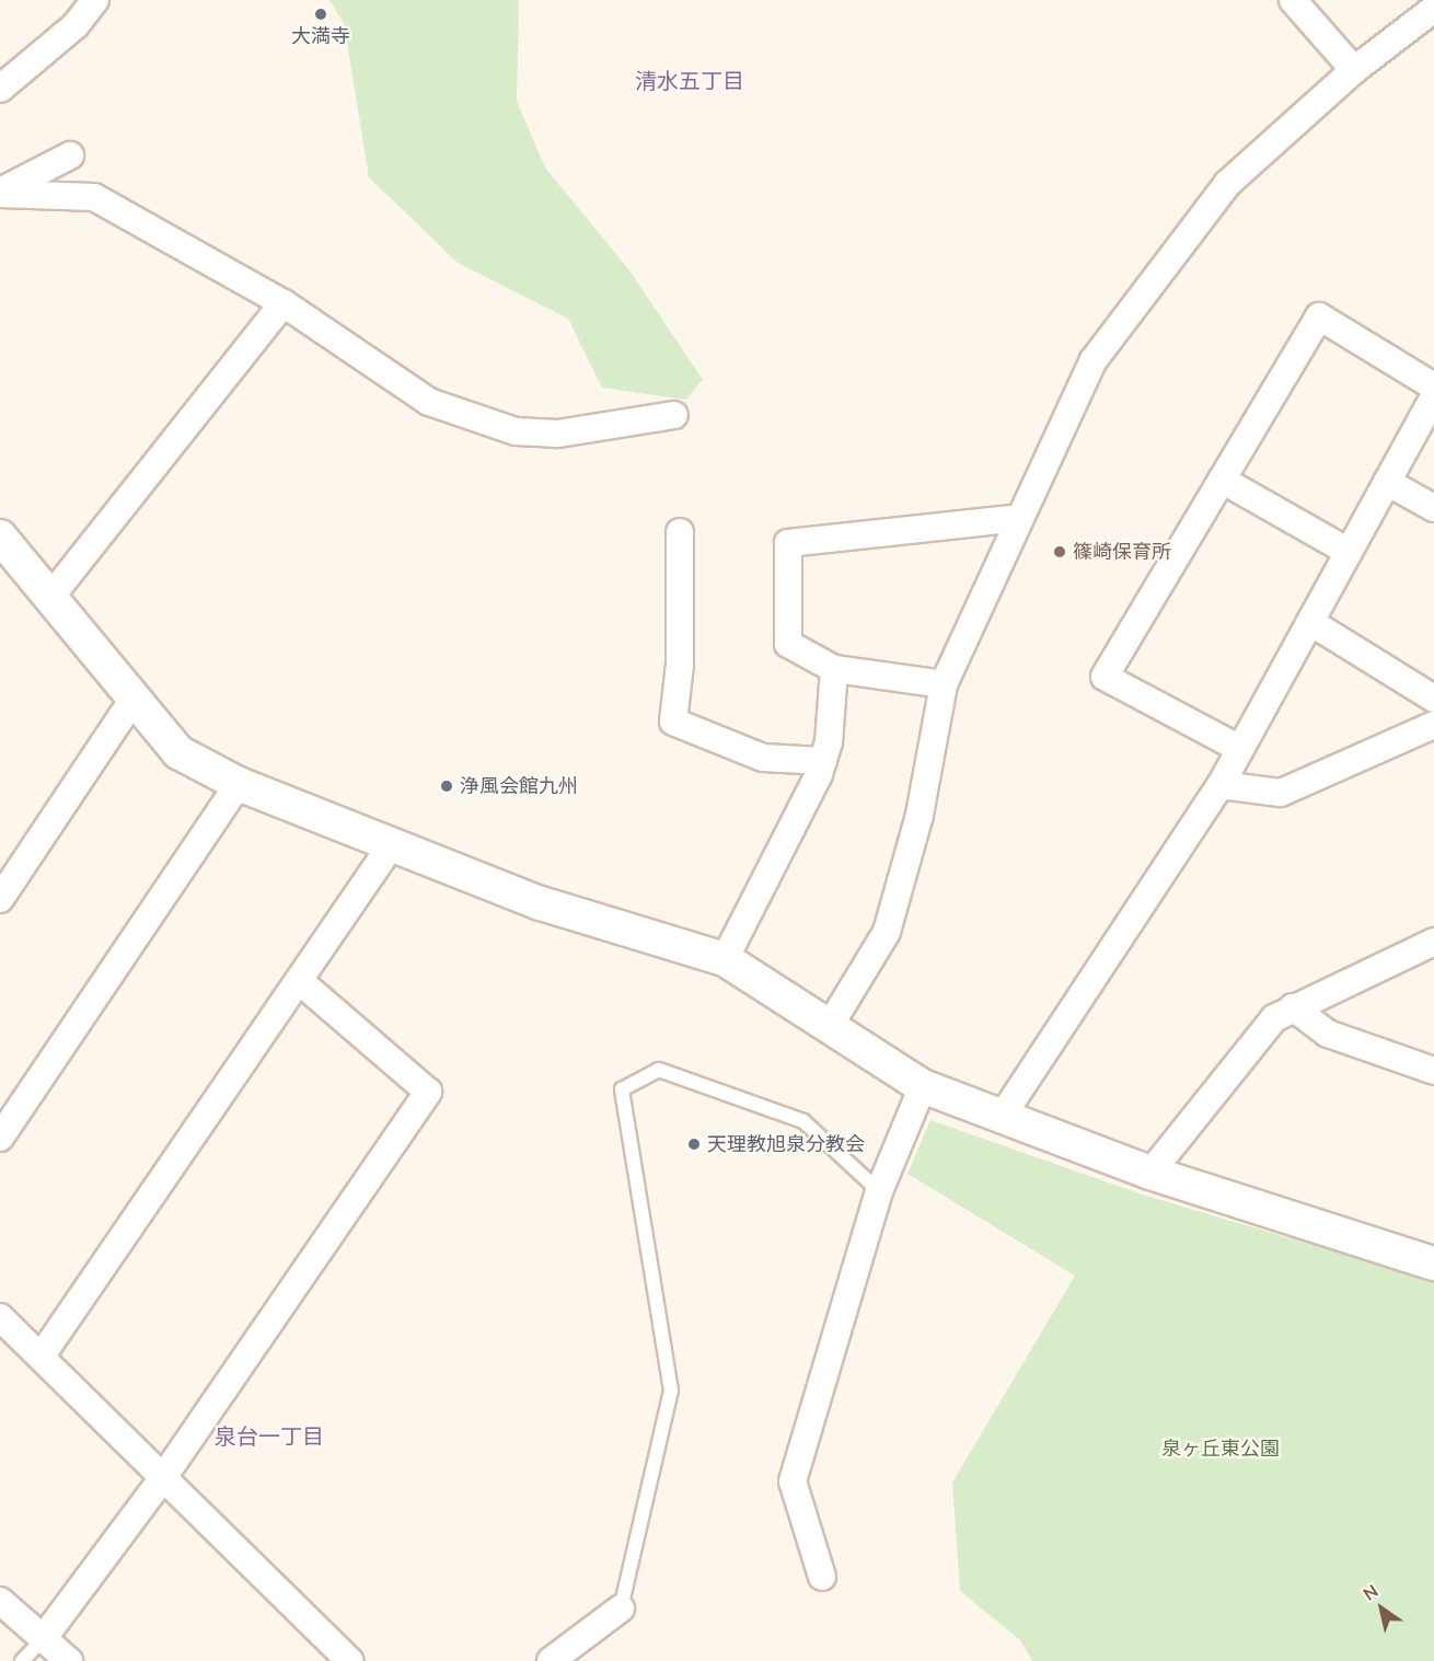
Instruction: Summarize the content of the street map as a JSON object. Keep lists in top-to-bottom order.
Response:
{
  "districts": ["清水五丁目", "泉台一丁目"],
  "parks": ["泉ヶ丘東公園"],
  "places": [
    "大満寺",
    "篠崎保育所",
    "浄風会館九州",
    "天理教旭泉分教会"
  ],
  "north": "top left"
}
